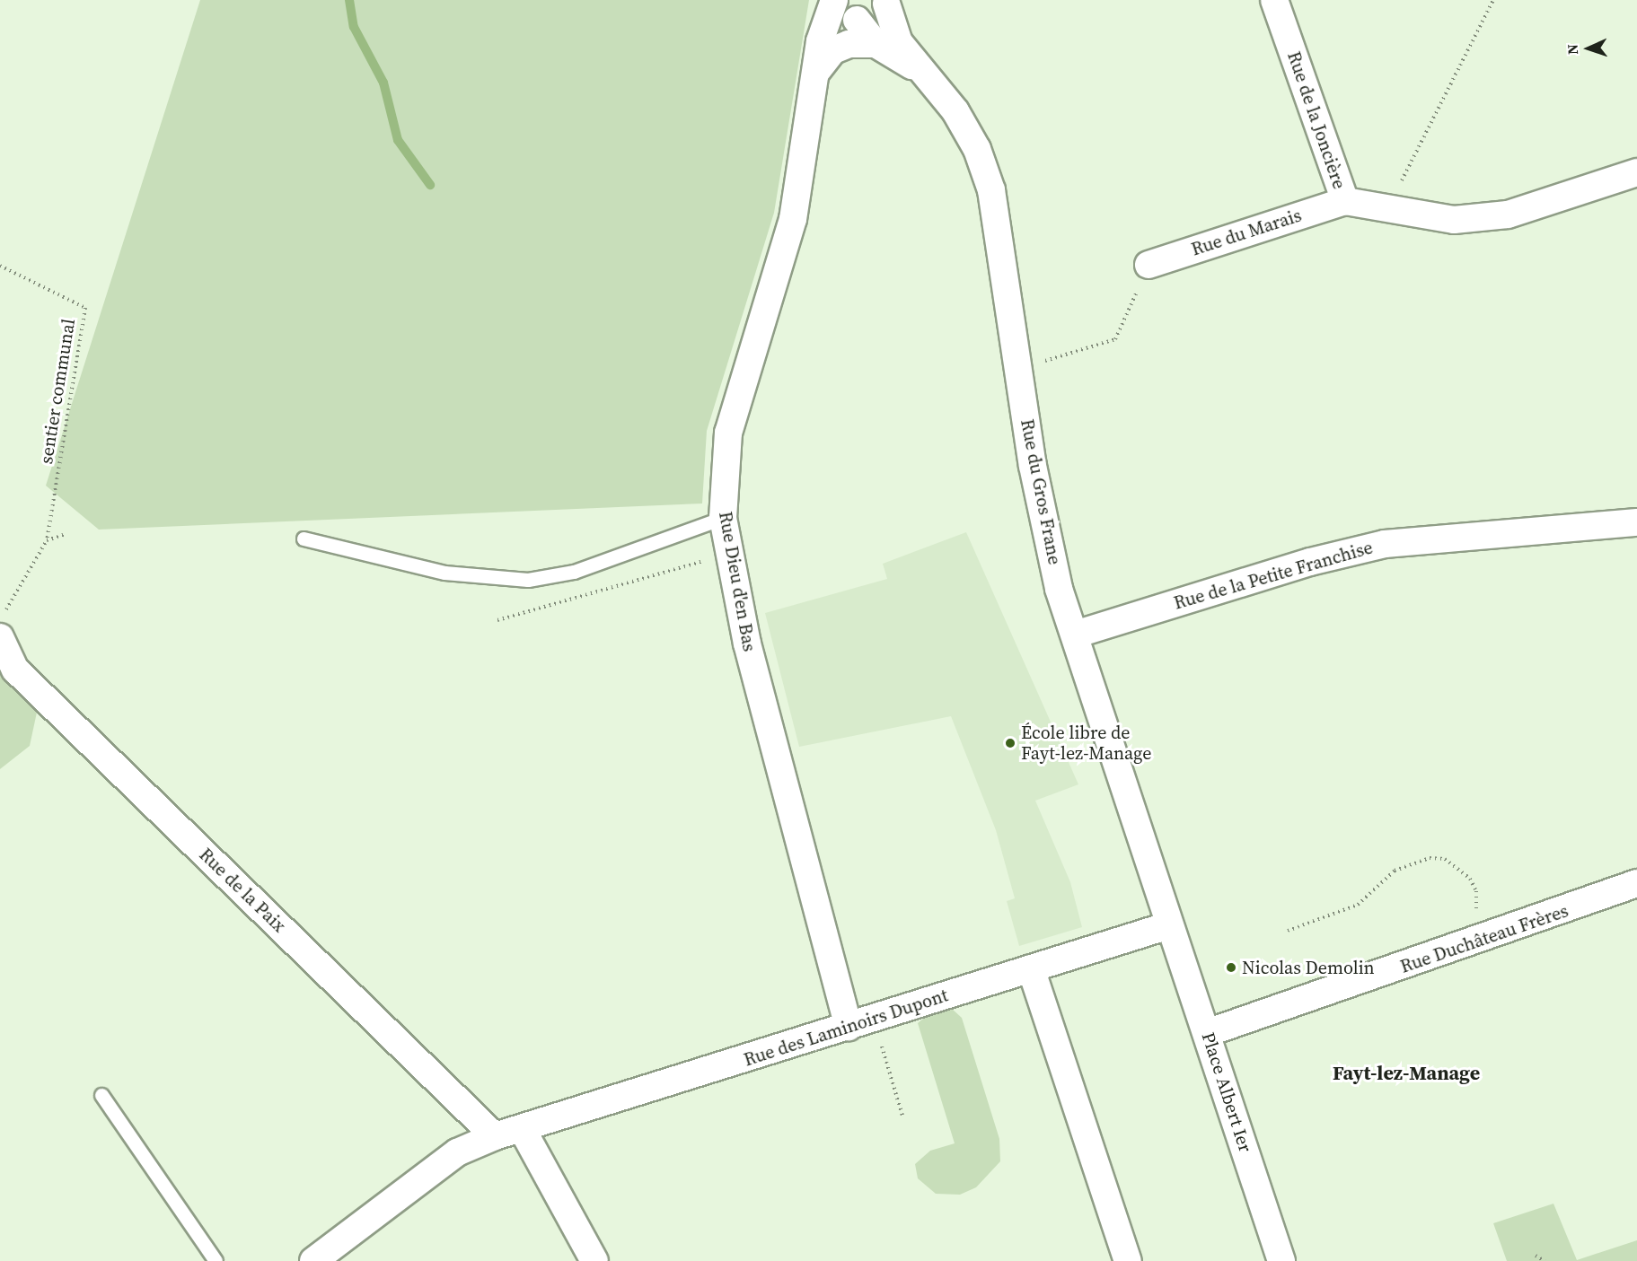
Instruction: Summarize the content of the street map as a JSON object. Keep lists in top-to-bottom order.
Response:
{
  "streets": {
    "street": [
      "Rue de la Joncière",
      "Rue du Marais",
      "Rue du Gros Frane",
      "Rue de la Petite Franchise",
      "Rue Dieu d'en Bas",
      "Rue de la Paix",
      "Rue Duchâteau Frères",
      "Rue des Laminoirs Dupont",
      "Place Albert Ier"
    ],
    "path": ["sentier communal"]
  },
  "crossings": [
    ["Rue de la Joncière", "Rue du Marais"],
    ["Rue du Gros Frane", "Rue de la Petite Franchise"],
    ["Rue du Gros Frane", "Rue des Laminoirs Dupont"],
    ["Rue du Gros Frane", "Place Albert Ier"],
    ["Rue Dieu d'en Bas", "Rue des Laminoirs Dupont"],
    ["Rue de la Paix", "Rue des Laminoirs Dupont"],
    ["Rue Duchâteau Frères", "Place Albert Ier"],
    ["Rue des Laminoirs Dupont", "Place Albert Ier"]
  ],
  "districts": ["Fayt-lez-Manage"],
  "places": ["École libre de Fayt-lez-Manage", "Nicolas Demolin"],
  "north": "left"
}
